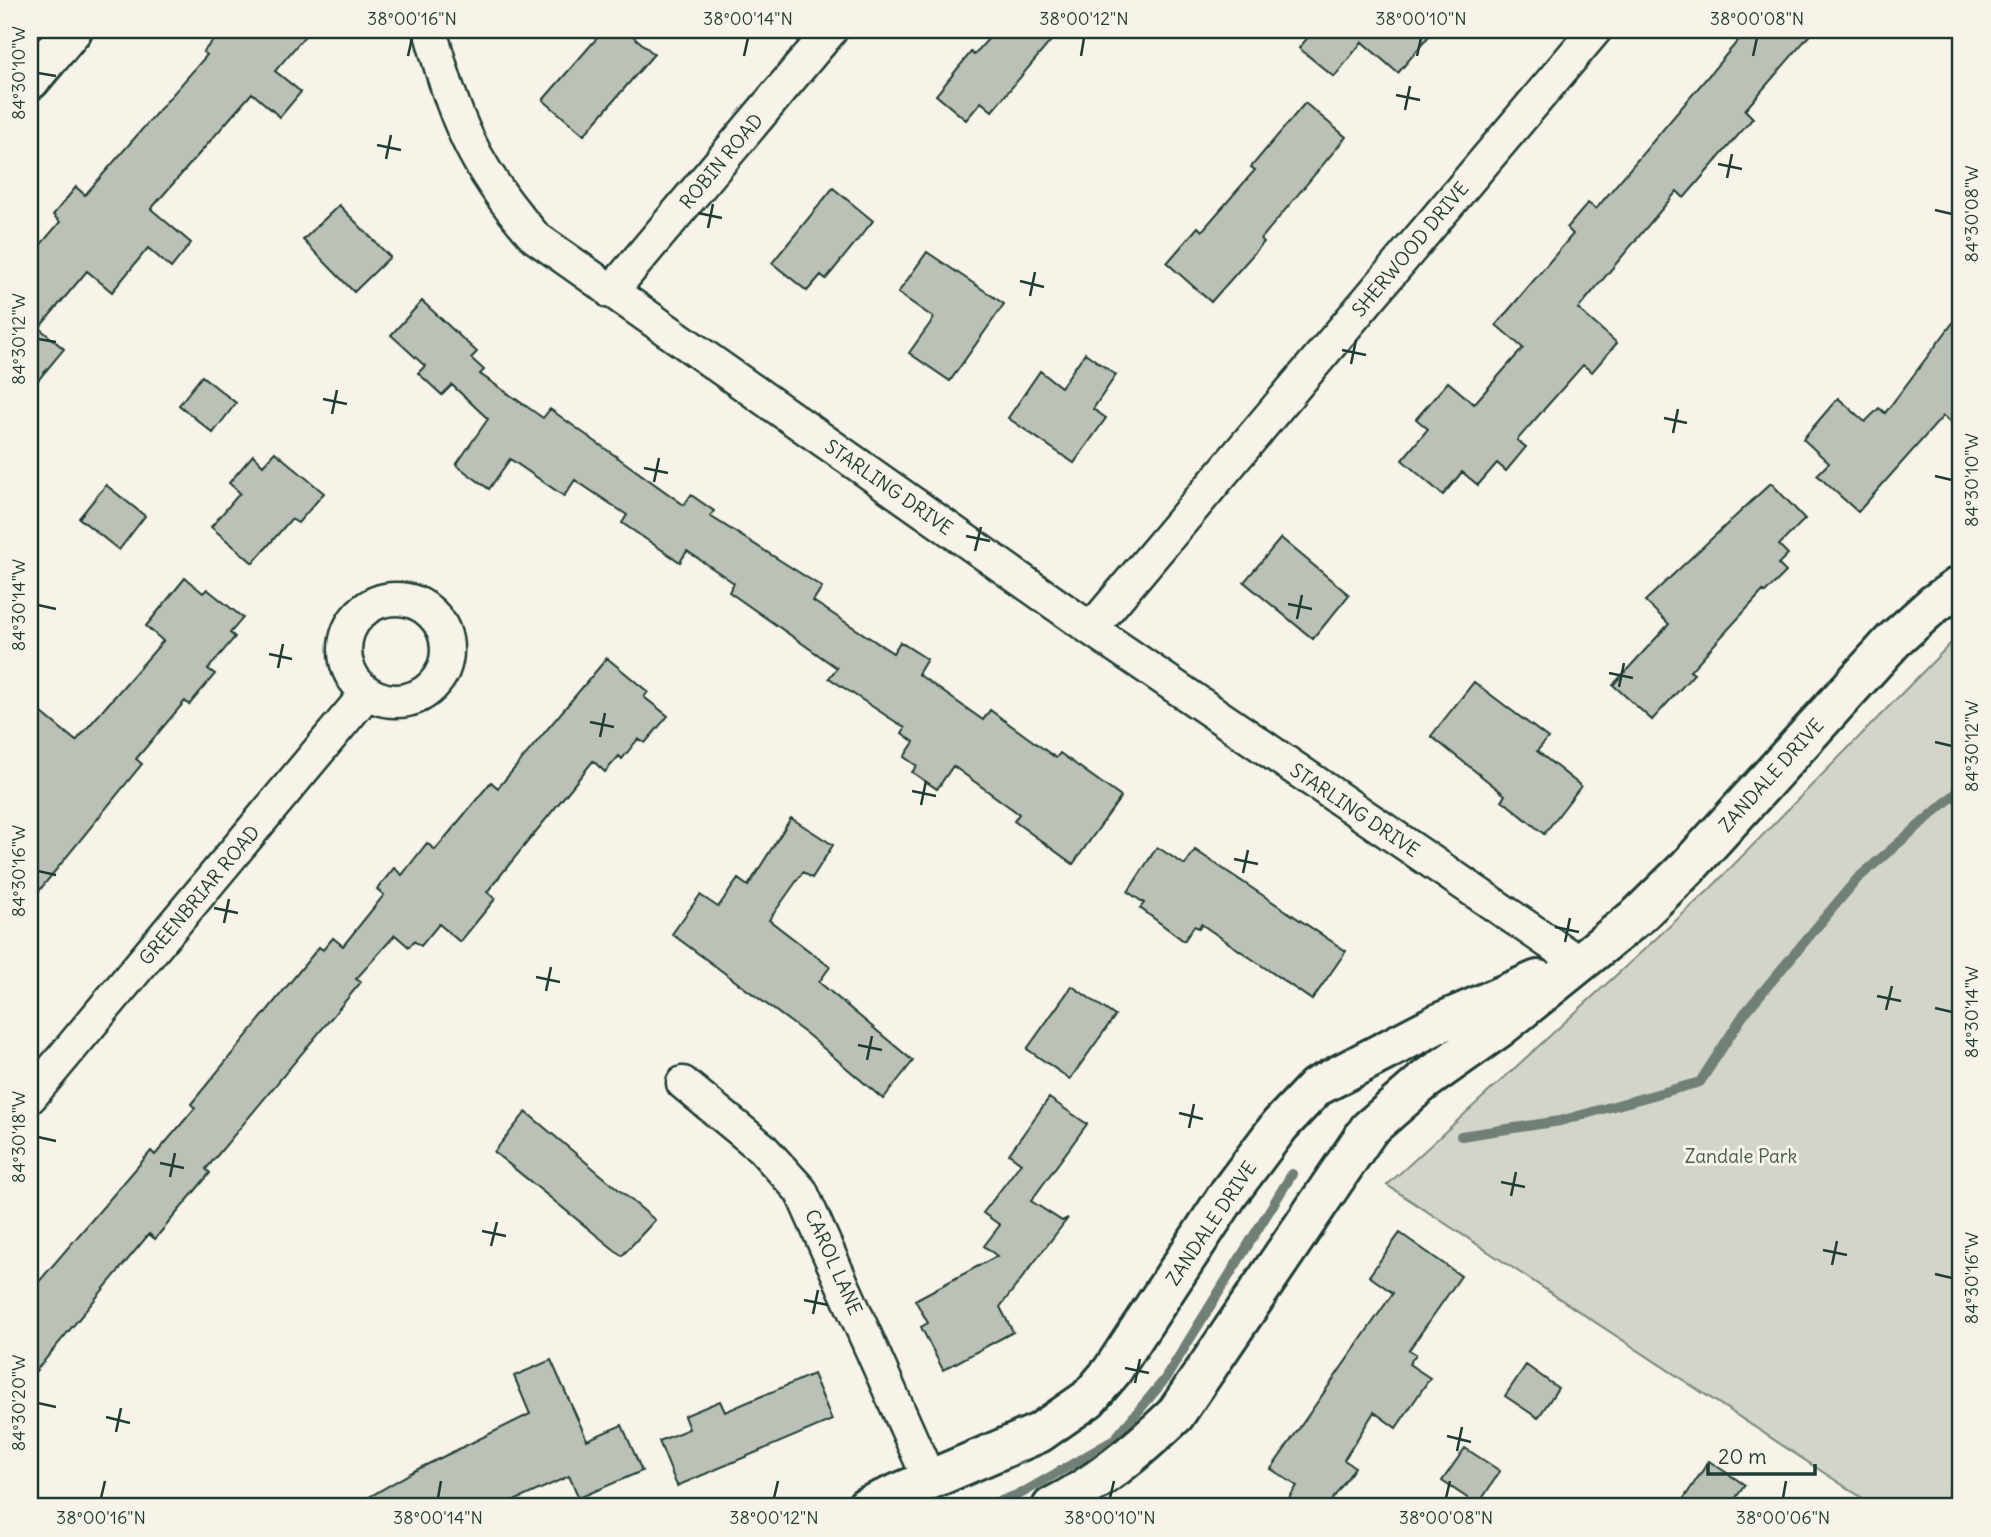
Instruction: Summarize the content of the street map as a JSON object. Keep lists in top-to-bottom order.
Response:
{
  "streets": {
    "street": [
      "ROBIN ROAD",
      "SHERWOOD DRIVE",
      "STARLING DRIVE",
      "ZANDALE DRIVE",
      "GREENBRIAR ROAD",
      "CAROL LANE"
    ]
  },
  "crossings": [
    ["ROBIN ROAD", "STARLING DRIVE"],
    ["SHERWOOD DRIVE", "STARLING DRIVE"],
    ["STARLING DRIVE", "ZANDALE DRIVE"],
    ["ZANDALE DRIVE", "CAROL LANE"]
  ],
  "parks": ["Zandale Park"],
  "scale_bar": "20 m",
  "coordinates": [
    "38°00'16\"N",
    "38°00'14\"N",
    "38°00'12\"N",
    "38°00'10\"N",
    "38°00'08\"N",
    "84°30'10\"W",
    "84°30'08\"W",
    "84°30'12\"W",
    "84°30'14\"W",
    "84°30'16\"W",
    "84°30'18\"W",
    "84°30'20\"W",
    "38°00'06\"N"
  ]
}
